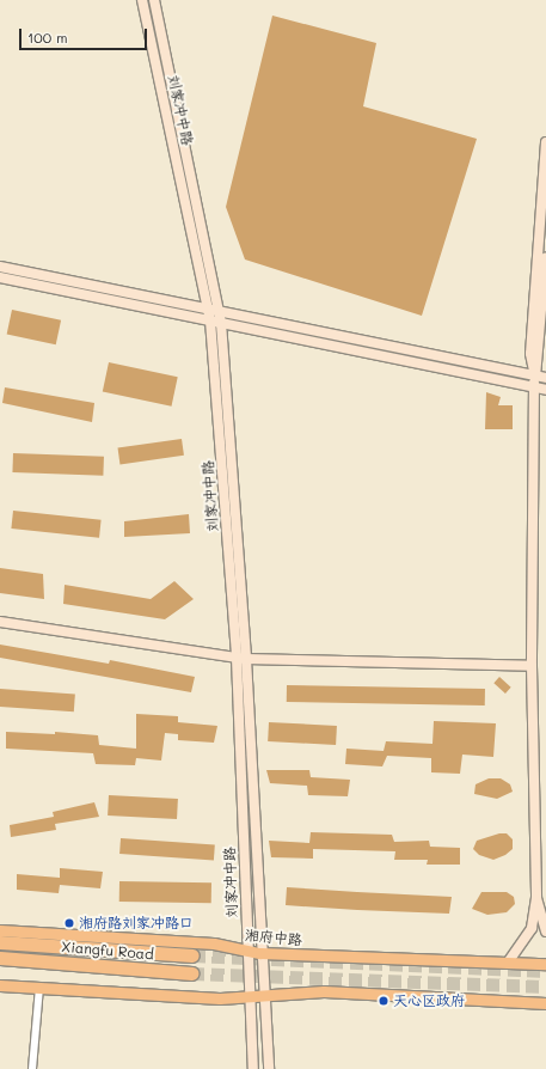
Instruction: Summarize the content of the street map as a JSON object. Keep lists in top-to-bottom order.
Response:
{
  "streets": {
    "highway": ["Xiangfu Road"],
    "main road": ["刘家冲中路", "湘府中路"]
  },
  "crossings": [
    ["刘家冲中路", "湘府中路"]
  ],
  "places": ["湘府路刘家冲路口", "天心区政府"],
  "scale_bar": "100 m"
}
